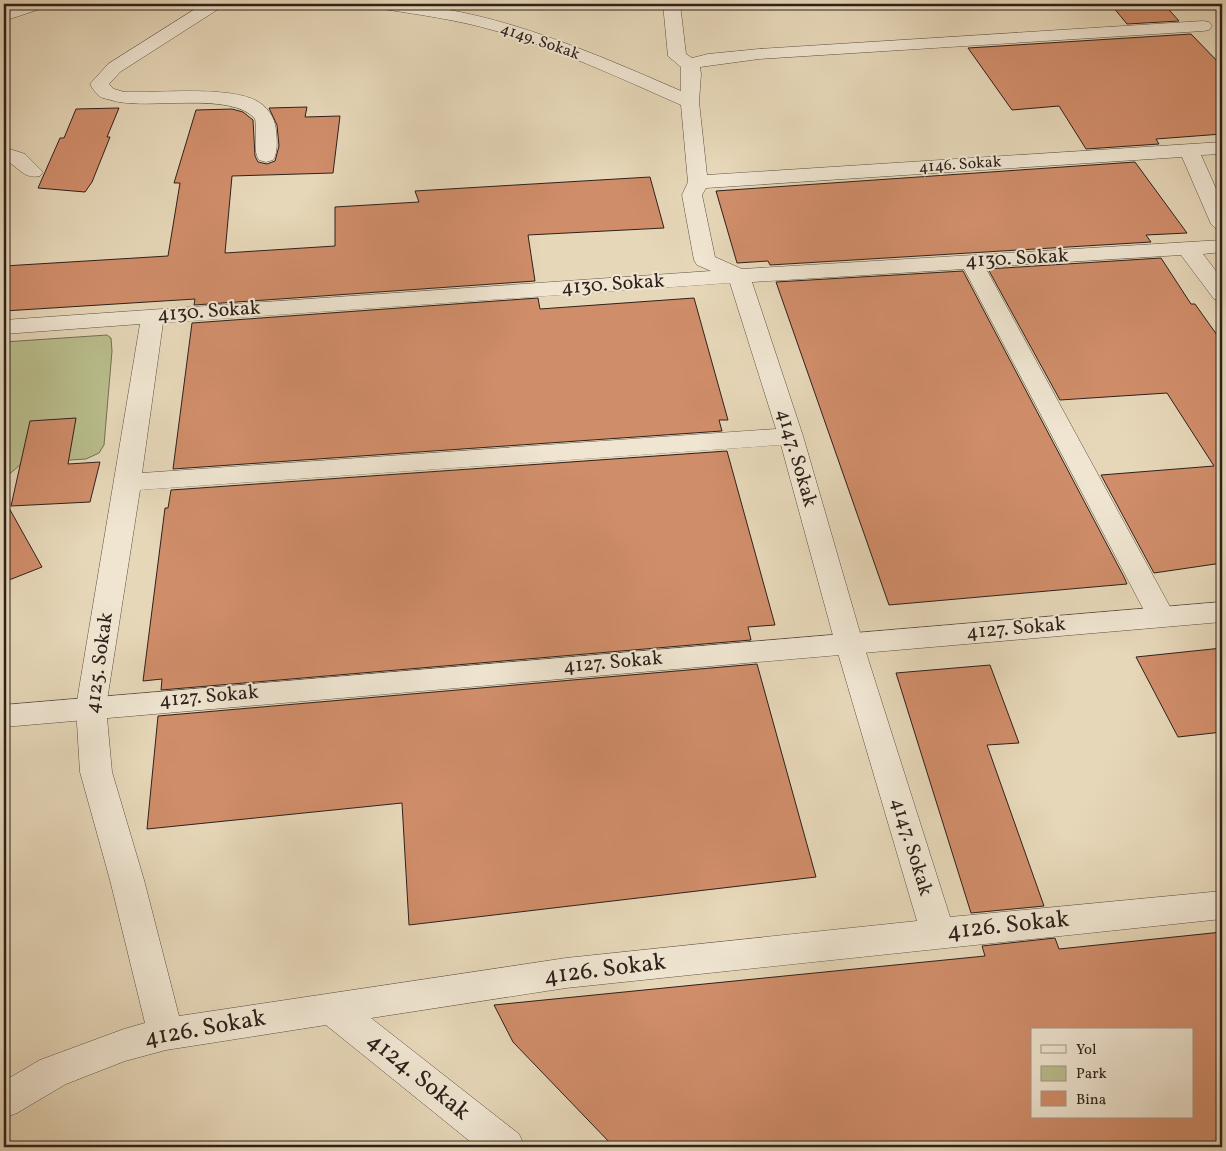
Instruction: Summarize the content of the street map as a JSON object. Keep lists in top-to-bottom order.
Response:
{
  "streets": {
    "street": [
      "4149. Sokak",
      "4146. Sokak",
      "4130. Sokak",
      "4147. Sokak",
      "4127. Sokak",
      "4125. Sokak",
      "4126. Sokak",
      "4124. Sokak"
    ]
  },
  "crossings": [
    ["4130. Sokak", "4147. Sokak"],
    ["4130. Sokak", "4125. Sokak"],
    ["4147. Sokak", "4127. Sokak"],
    ["4147. Sokak", "4126. Sokak"],
    ["4127. Sokak", "4125. Sokak"],
    ["4125. Sokak", "4126. Sokak"],
    ["4126. Sokak", "4124. Sokak"]
  ],
  "legend": ["Yol", "Park", "Bina"]
}
